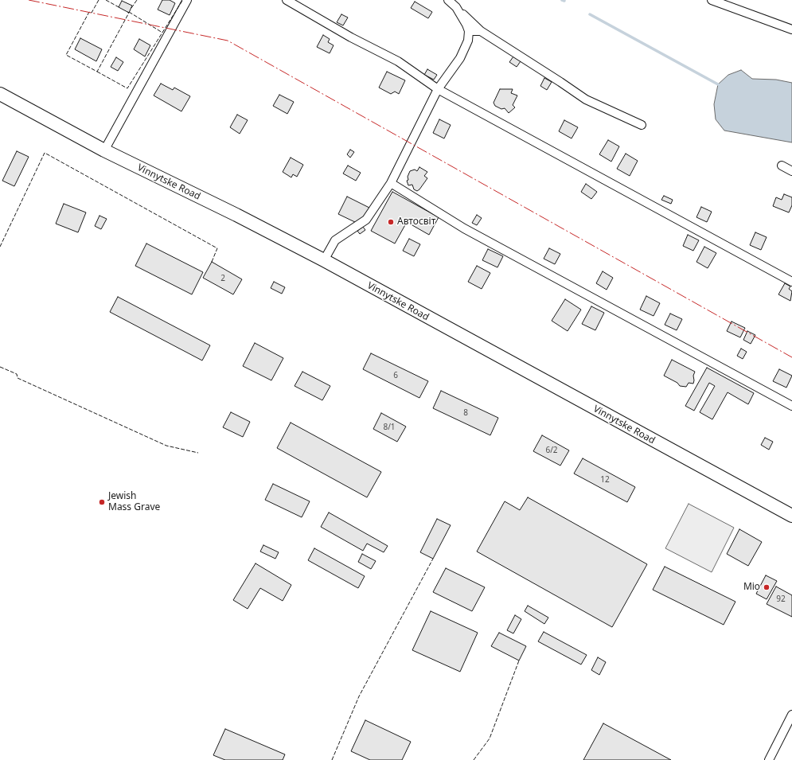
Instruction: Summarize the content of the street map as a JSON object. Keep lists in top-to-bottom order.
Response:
{
  "streets": {
    "main road": ["Vinnytske Road"]
  },
  "places": ["Автосвіт", "Jewish Mass Grave", "Міо"],
  "house_numbers": [
    "2",
    "6",
    "8",
    "8/1",
    "6/2",
    "12",
    "92"
  ]
}
